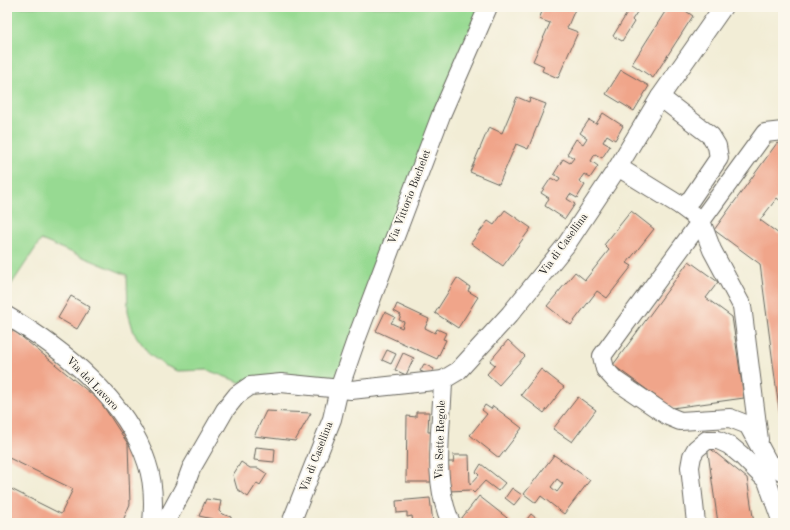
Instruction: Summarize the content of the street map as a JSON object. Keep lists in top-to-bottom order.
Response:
{
  "streets": {
    "street": [
      "Via Vittorio Bachelet",
      "Via di Casellina",
      "Via del Lavoro",
      "Via Sette Regole"
    ]
  },
  "crossings": [
    ["Via Vittorio Bachelet", "Via di Casellina"],
    ["Via di Casellina", "Via Sette Regole"]
  ]
}
